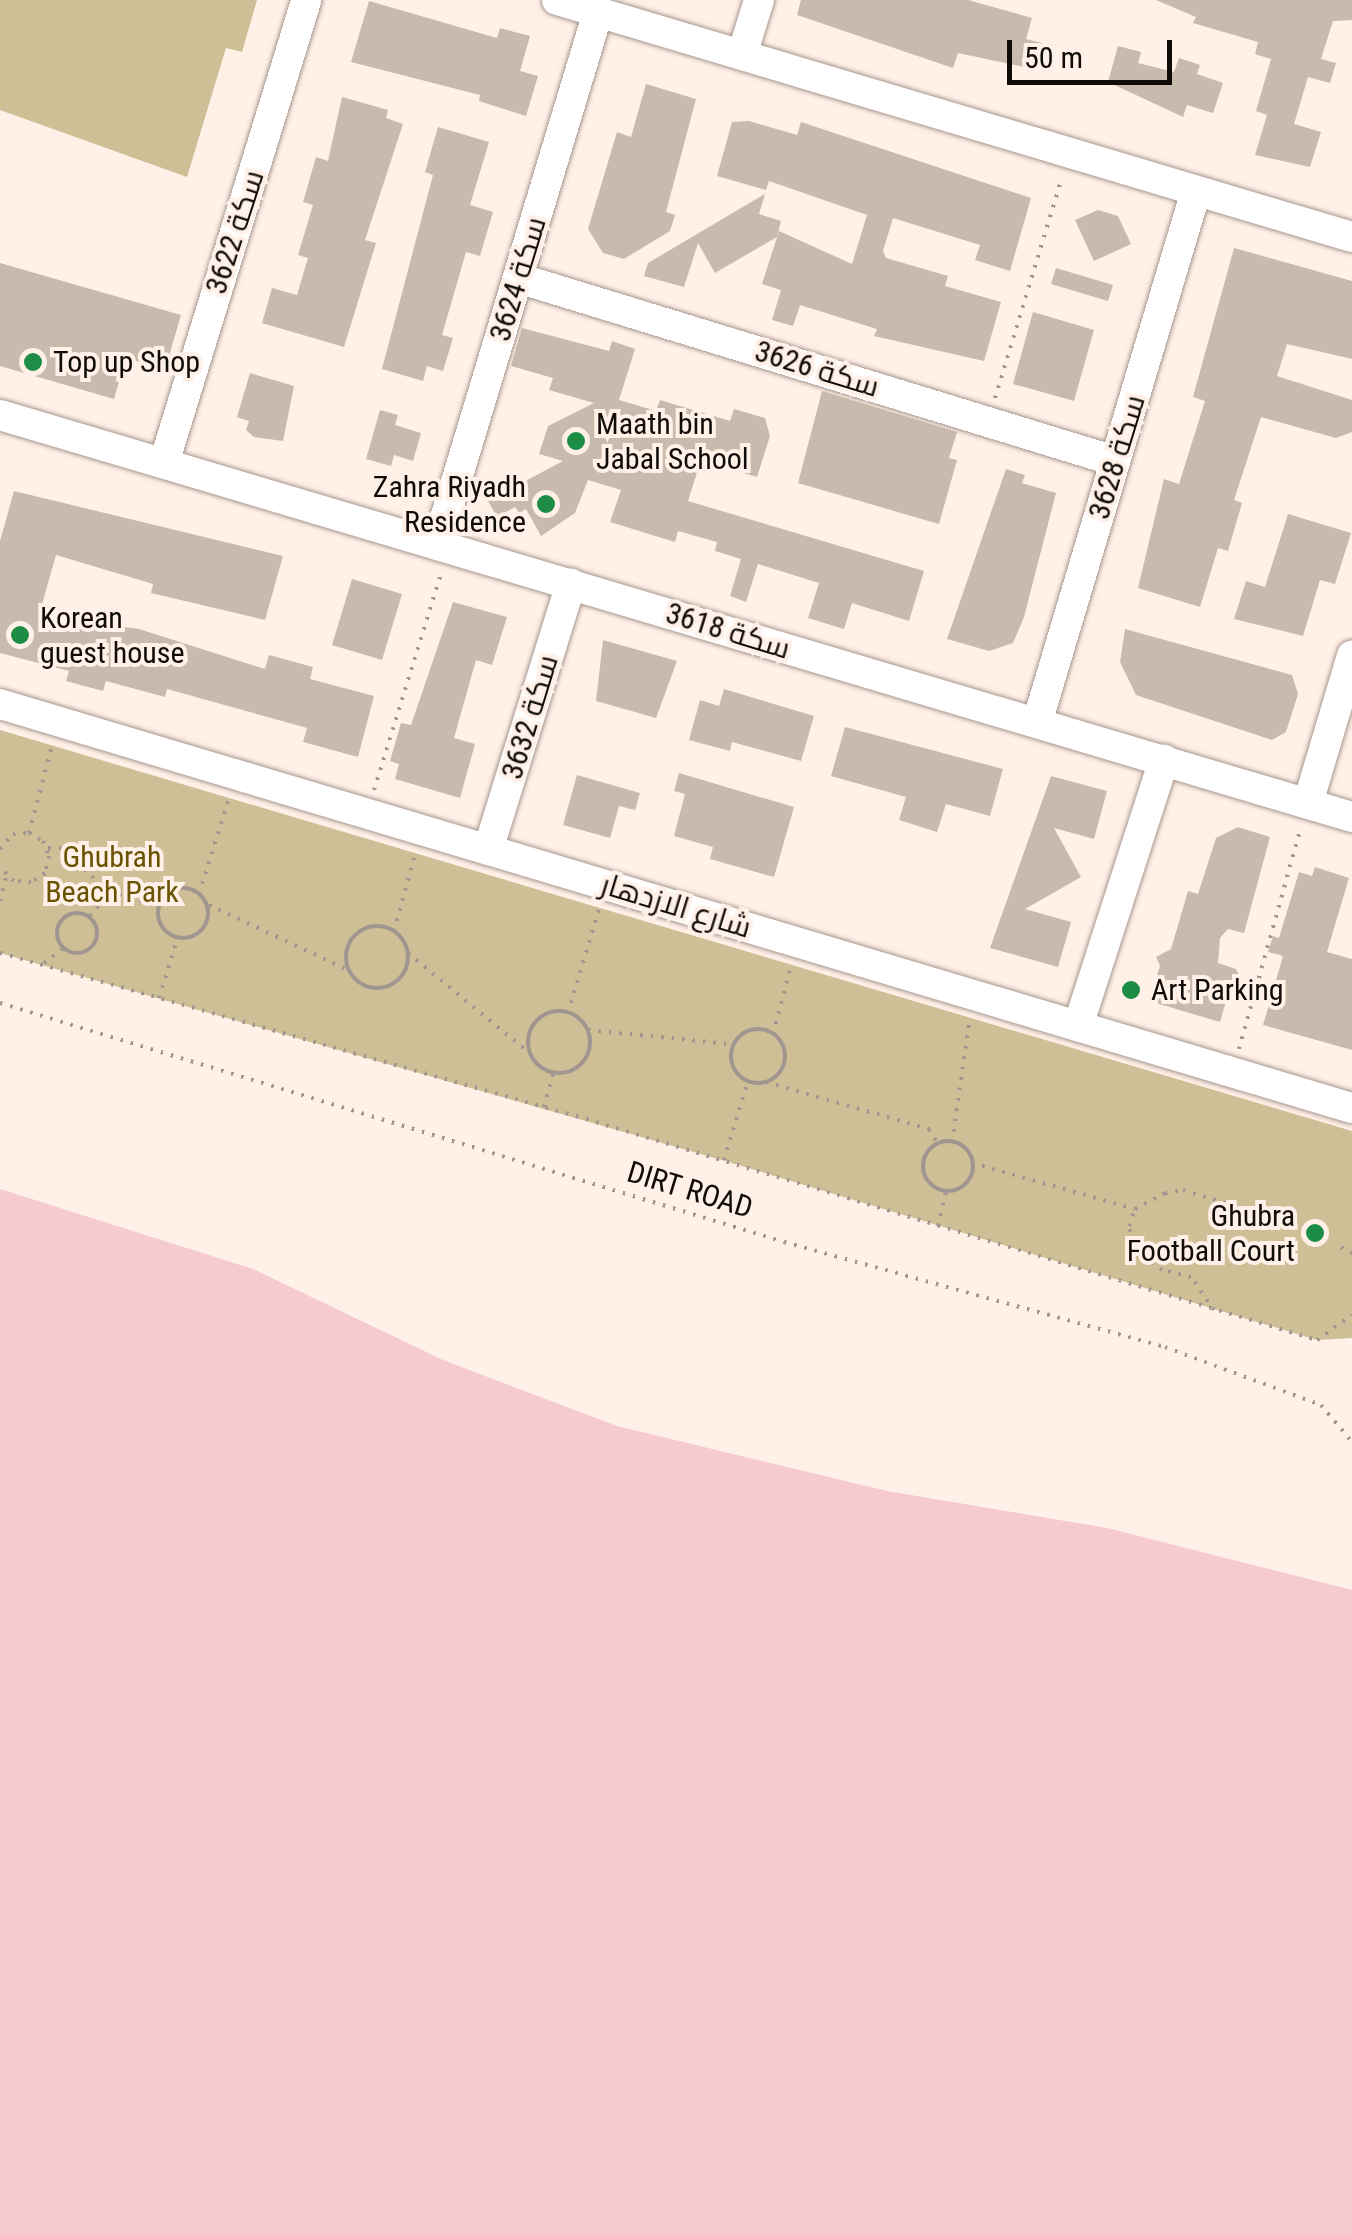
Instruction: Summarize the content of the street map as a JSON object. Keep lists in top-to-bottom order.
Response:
{
  "streets": {
    "street": [
      "سكة 3622",
      "سكة 3624",
      "سكة 3626",
      "سكة 3628",
      "سكة 3618",
      "سكة 3632",
      "شارع الازدهار"
    ],
    "path": ["DIRT ROAD"]
  },
  "crossings": [
    ["سكة 3622", "سكة 3618"],
    ["سكة 3624", "سكة 3626"],
    ["سكة 3624", "سكة 3618"],
    ["سكة 3626", "سكة 3628"],
    ["سكة 3628", "سكة 3618"],
    ["سكة 3618", "سكة 3632"],
    ["سكة 3632", "شارع الازدهار"]
  ],
  "parks": ["Ghubrah Beach Park"],
  "places": [
    "Top up Shop",
    "Maath bin Jabal School",
    "Zahra Riyadh Residence",
    "Korean guest house",
    "Art Parking",
    "Ghubra Football Court"
  ],
  "scale_bar": "50 m"
}
